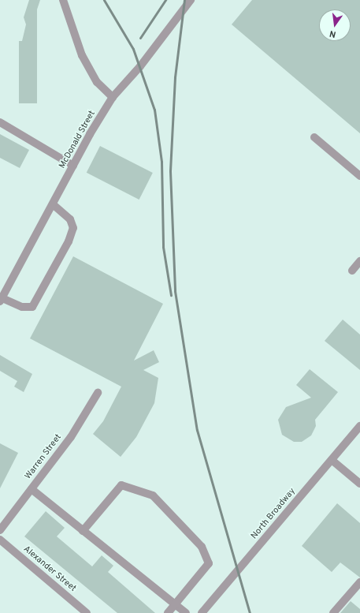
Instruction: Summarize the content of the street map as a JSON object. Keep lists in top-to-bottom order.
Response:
{
  "streets": {
    "street": [
      "McDonald Street",
      "Warren Street",
      "North Broadway",
      "Alexander Street"
    ]
  },
  "north": "bottom"
}
